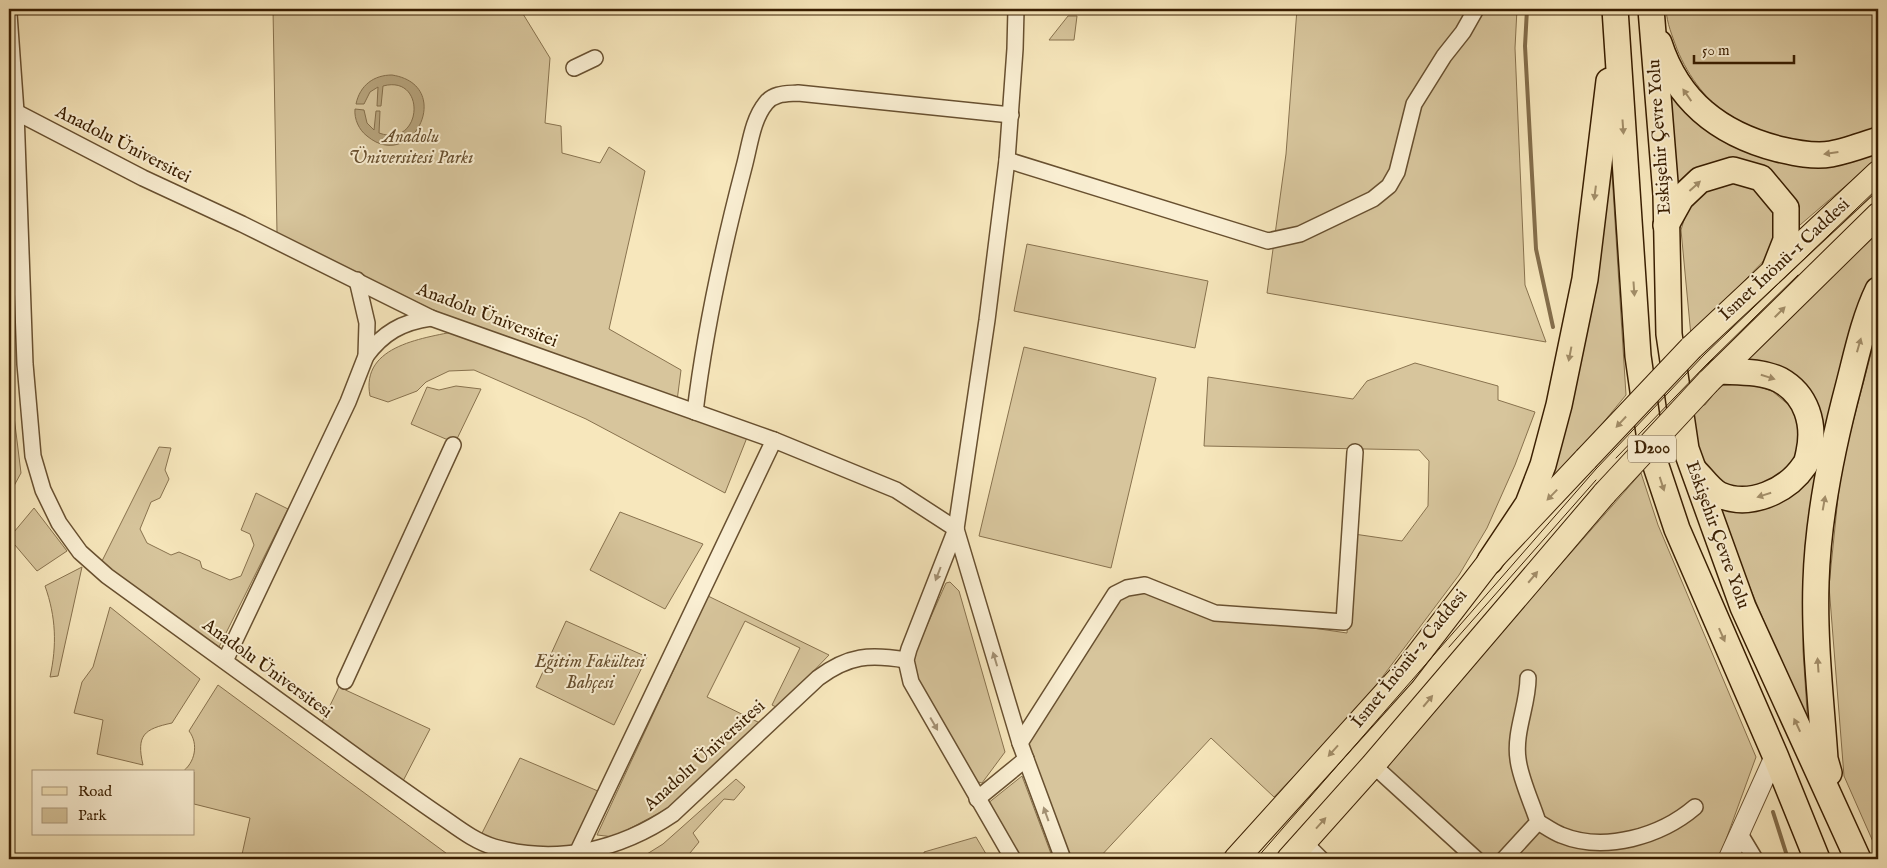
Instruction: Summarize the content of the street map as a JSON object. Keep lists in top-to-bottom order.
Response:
{
  "streets": {
    "highway": ["Eskişehir Çevre Yolu", "D200"],
    "main road": ["İsmet İnönü-1 Caddesi", "İsmet İnönü-2 Caddesi"],
    "street": ["Anadolu Üniversitei", "Anadolu Üniversitesi"]
  },
  "crossings": [
    ["Anadolu Üniversitei", "Anadolu Üniversitesi"],
    ["İsmet İnönü-1 Caddesi", "İsmet İnönü-2 Caddesi"]
  ],
  "one_way": ["İsmet İnönü-2 Caddesi"],
  "parks": ["Anadolu Üniversitesi Parkı", "Eğitim Fakültesi Bahçesi"],
  "legend": ["Road", "Park"],
  "scale_bar": "50 m"
}
